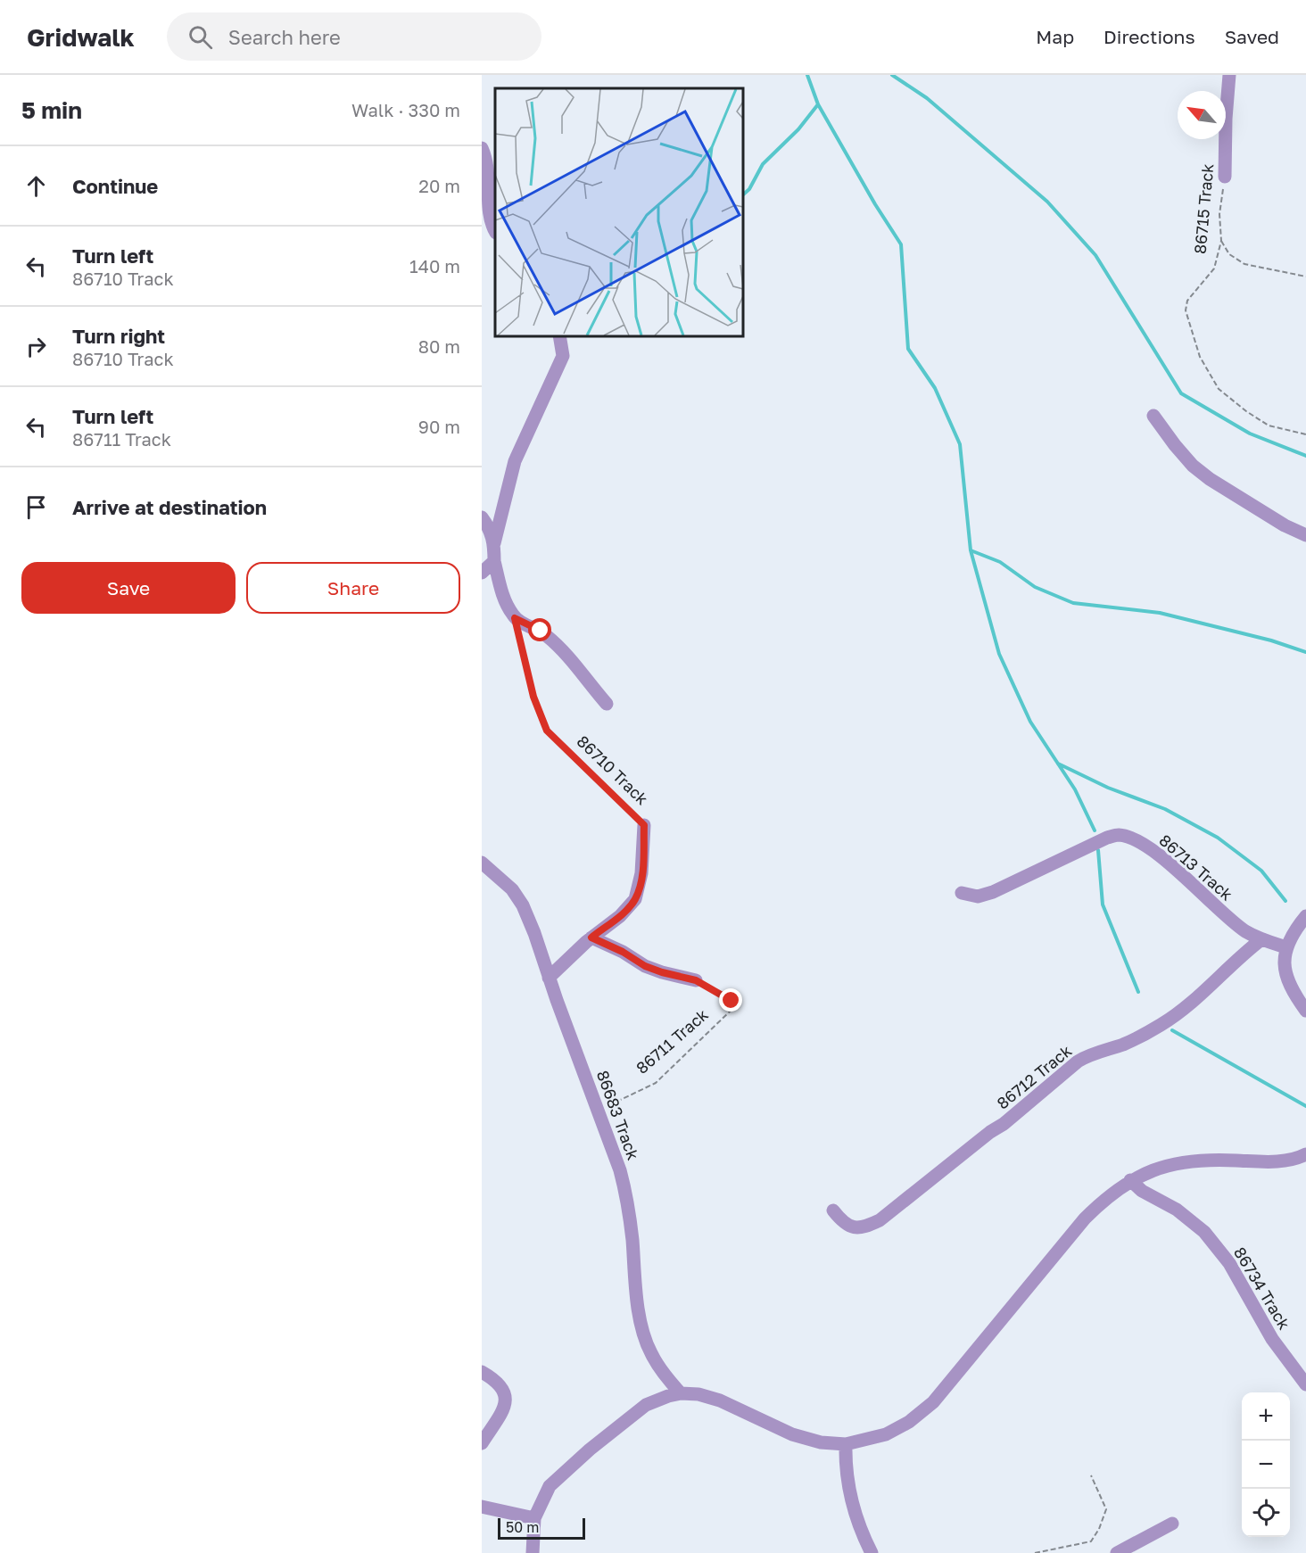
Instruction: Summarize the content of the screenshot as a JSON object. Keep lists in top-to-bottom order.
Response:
{
  "streets": {
    "street": [
      "86715 Track",
      "86710 Track",
      "86713 Track",
      "86712 Track",
      "86683 Track",
      "86734 Track"
    ],
    "path": ["86711 Track"]
  },
  "crossings": [
    ["86710 Track", "86683 Track"],
    ["86713 Track", "86712 Track"],
    ["86711 Track", "86683 Track"]
  ],
  "scale_bar": "50 m",
  "north": "top left",
  "page": {
    "header": "Gridwalk",
    "search": "Search here",
    "nav": ["Map", "Directions", "Saved"],
    "heading": ["5 min", "Walk · 330 m"],
    "list": [
      ["Continue", "20 m"],
      ["Turn left", "86710 Track", "140 m"],
      ["Turn right", "86710 Track", "80 m"],
      ["Turn left", "86711 Track", "90 m"],
      "Arrive at destination"
    ],
    "buttons": ["Save", "Share"],
    "map_buttons": ["+", "−"],
    "scale": "50 m"
  }
}
